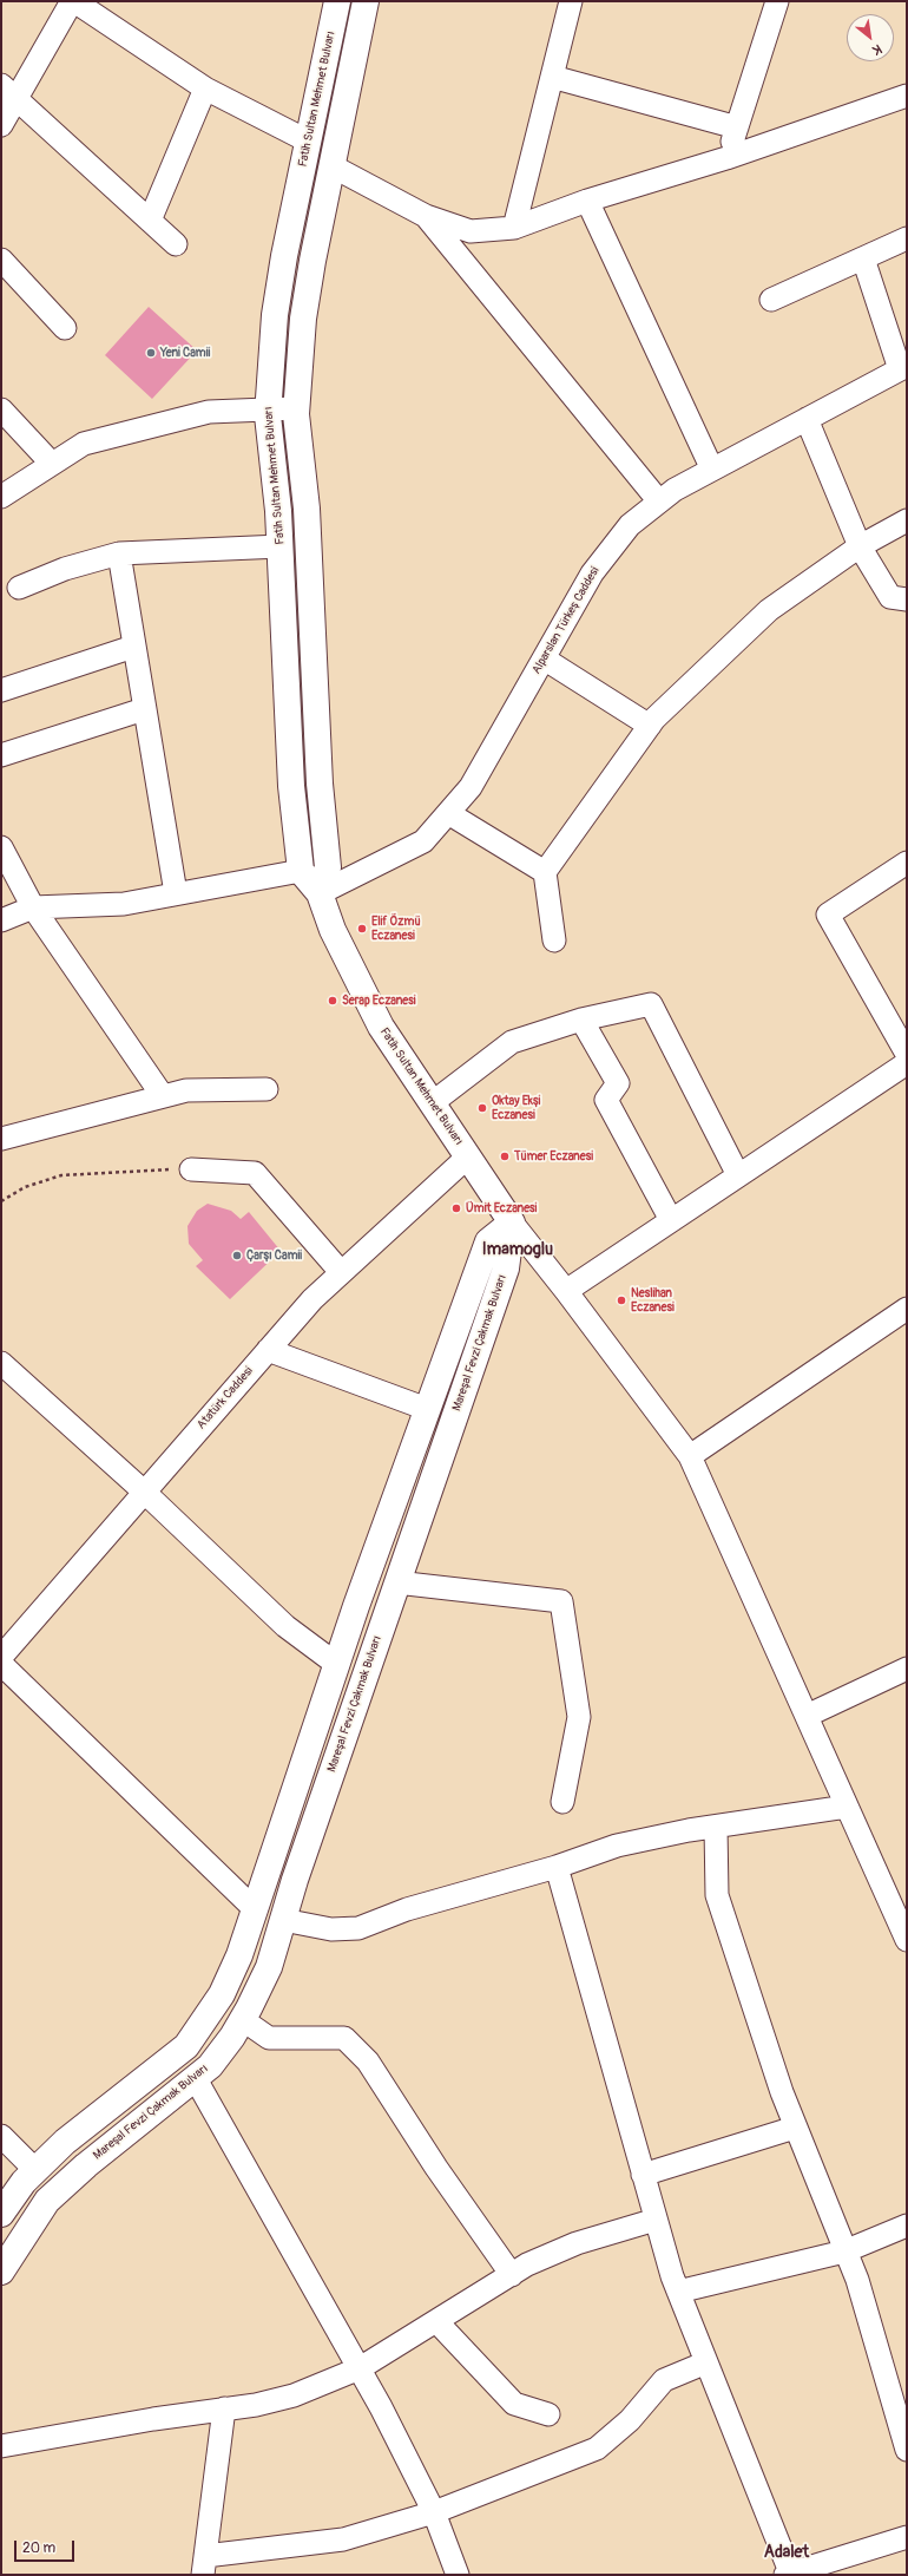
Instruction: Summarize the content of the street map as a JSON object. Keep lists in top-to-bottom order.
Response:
{
  "streets": {
    "main road": ["Fatih Sultan Mehmet Bulvarı", "Mareşal Fevzi Çakmak Bulvarı"],
    "street": ["Alparslan Türkeş Caddesi", "Atatürk Caddesi"]
  },
  "crossings": [
    ["Fatih Sultan Mehmet Bulvarı", "Alparslan Türkeş Caddesi"],
    ["Fatih Sultan Mehmet Bulvarı", "Mareşal Fevzi Çakmak Bulvarı"],
    ["Fatih Sultan Mehmet Bulvarı", "Atatürk Caddesi"]
  ],
  "districts": ["Imamoglu", "Adalet"],
  "places": [
    "Yeni Camii",
    "Elif Özmü Eczanesi",
    "Serap Eczanesi",
    "Oktay Ekşi Eczanesi",
    "Tümer Eczanesi",
    "Ümit Eczanesi",
    "Çarşı Camii",
    "Neslihan Eczanesi"
  ],
  "scale_bar": "20 m",
  "north": "bottom right"
}
